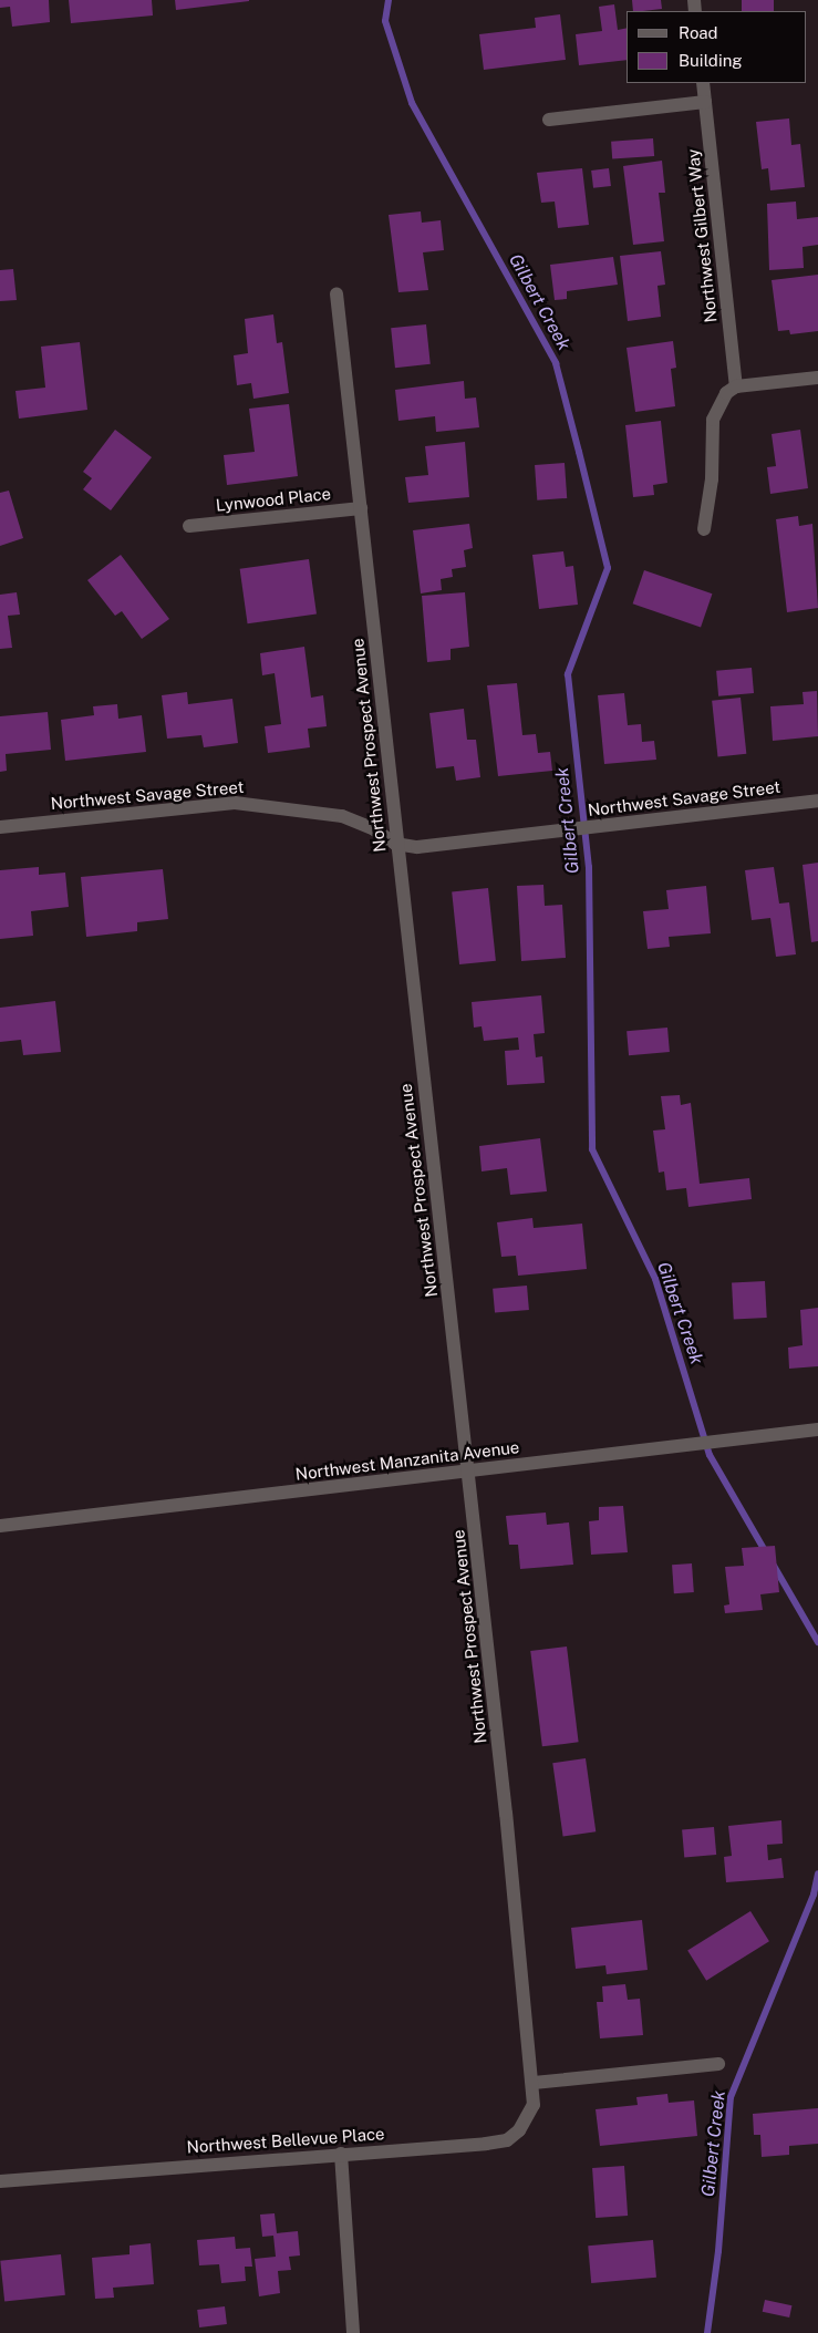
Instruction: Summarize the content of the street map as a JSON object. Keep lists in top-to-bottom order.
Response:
{
  "streets": {
    "street": [
      "Northwest Gilbert Way",
      "Lynwood Place",
      "Northwest Prospect Avenue",
      "Northwest Savage Street",
      "Northwest Manzanita Avenue",
      "Northwest Bellevue Place"
    ]
  },
  "crossings": [
    ["Lynwood Place", "Northwest Prospect Avenue"],
    ["Northwest Prospect Avenue", "Northwest Savage Street"],
    ["Northwest Prospect Avenue", "Northwest Manzanita Avenue"],
    ["Northwest Prospect Avenue", "Northwest Bellevue Place"]
  ],
  "water": ["Gilbert Creek"],
  "legend": ["Road", "Building"]
}
